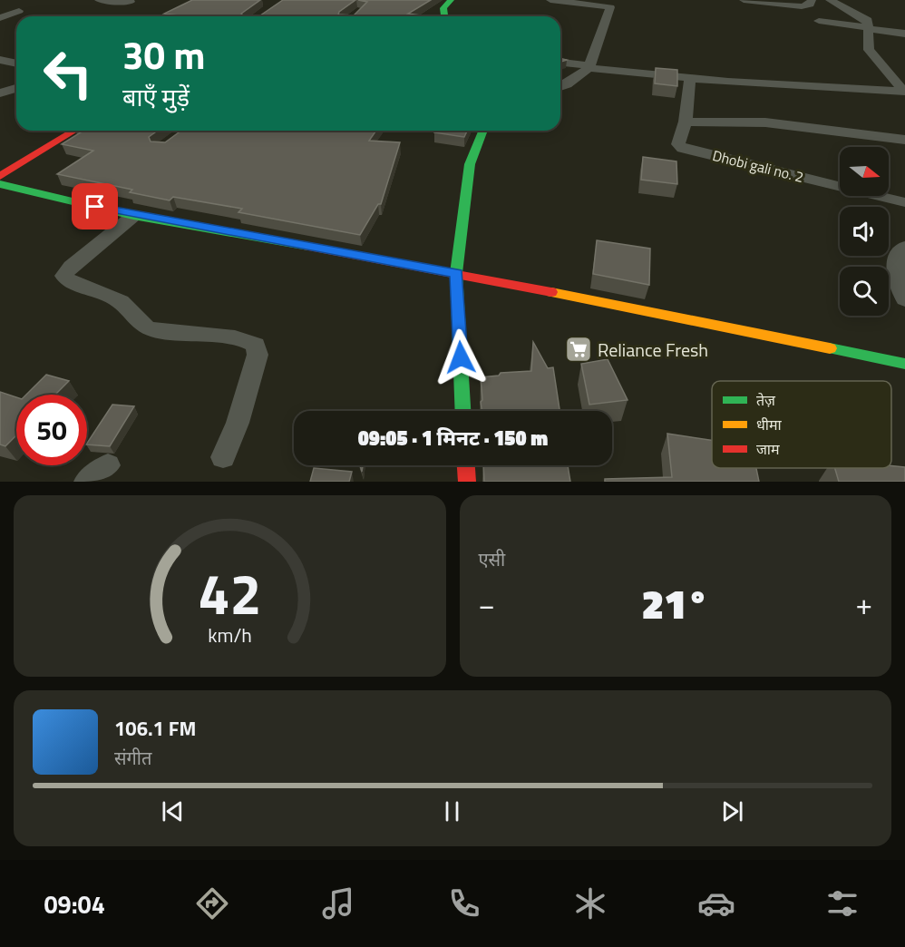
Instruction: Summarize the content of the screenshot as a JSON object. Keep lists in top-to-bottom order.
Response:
{
  "streets": {
    "street": ["Dhobi gali no. 2"]
  },
  "places": {
    "supermarket": ["Reliance Fresh"]
  },
  "legend": ["तेज़", "धीमा", "जाम"],
  "north": "right",
  "page": {
    "turn": ["30 m", "बाएँ मुड़ें"],
    "limit": "50",
    "trip": "09:05 · 1 मिनट · 150 m",
    "tile": "एसी",
    "heat": ["−", "21°", "+"],
    "song": ["106.1 FM", "संगीत"],
    "tabs": "09:04",
    "gauge": ["42", "km/h"]
  }
}
